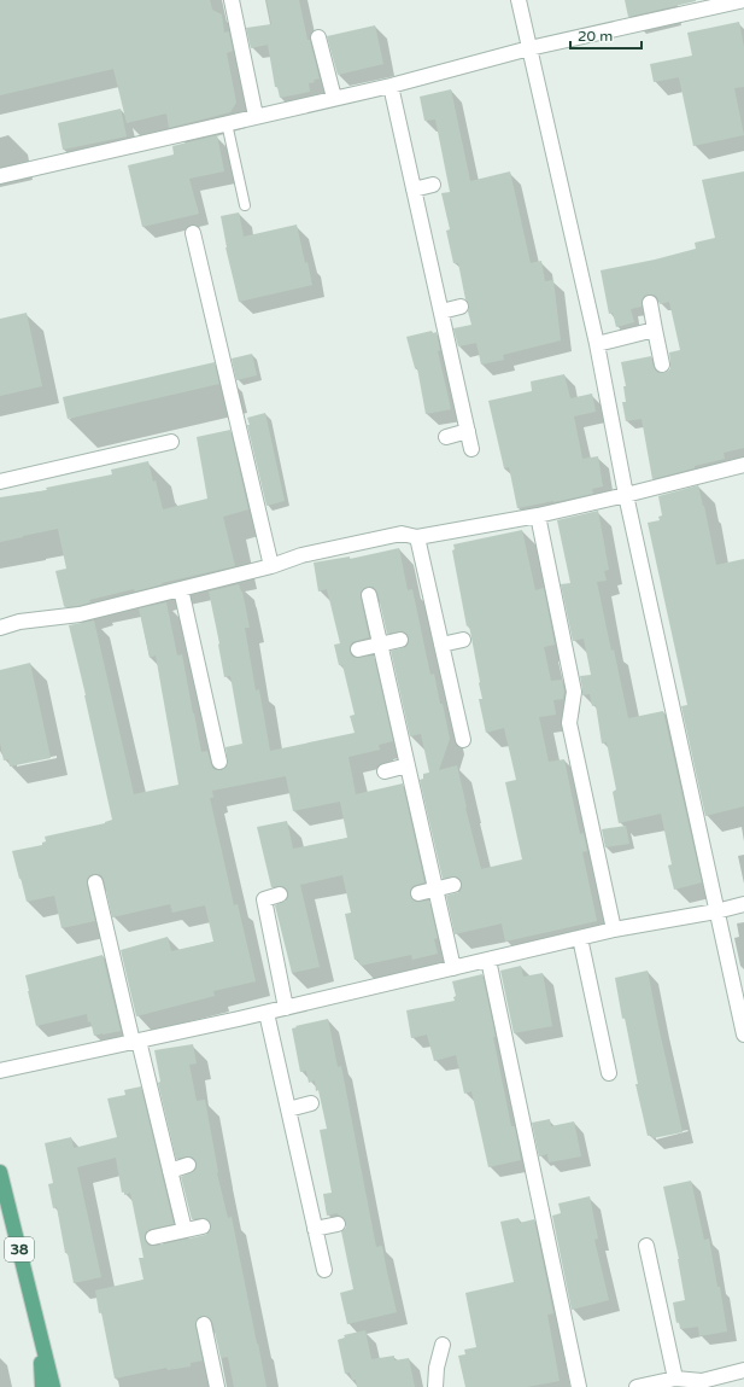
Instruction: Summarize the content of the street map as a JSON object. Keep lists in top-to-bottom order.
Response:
{
  "streets": {
    "main road": ["38"]
  },
  "scale_bar": "20 m"
}
